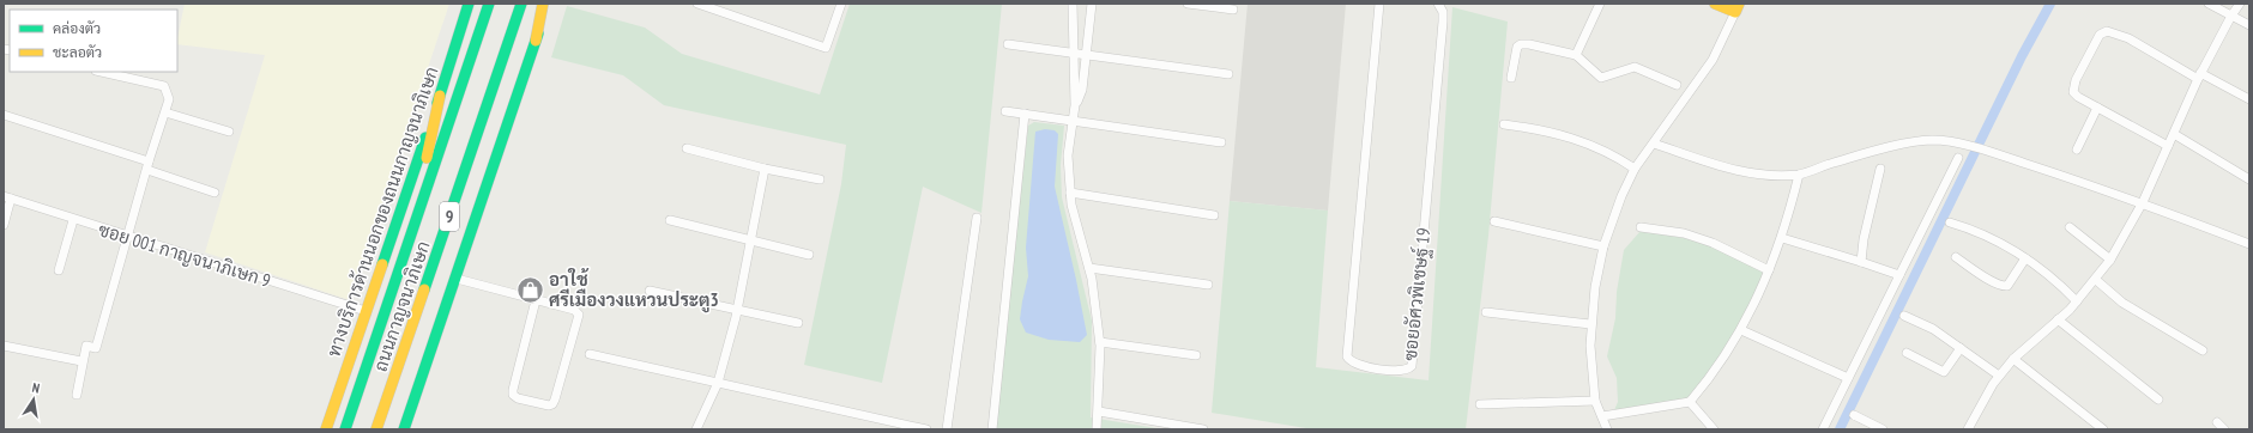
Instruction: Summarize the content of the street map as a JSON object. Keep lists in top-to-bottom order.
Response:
{
  "streets": {
    "main road": ["ทางบริการด้านนอกของถนนกาญจนาภิเษก", "9", "ถนนกาญจนาภิเษก"],
    "street": ["ซอย 001 กาญจนาภิเษก 9", "ซอยอัศวพิเชษฐ์ 19"]
  },
  "crossings": [
    ["ทางบริการด้านนอกของถนนกาญจนาภิเษก", "ซอย 001 กาญจนาภิเษก 9"]
  ],
  "places": {
    "shop": ["อาใช้ ศรีเมืองวงแหวนประตู3"]
  },
  "legend": ["คล่องตัว", "ชะลอตัว"],
  "north": "top"
}
